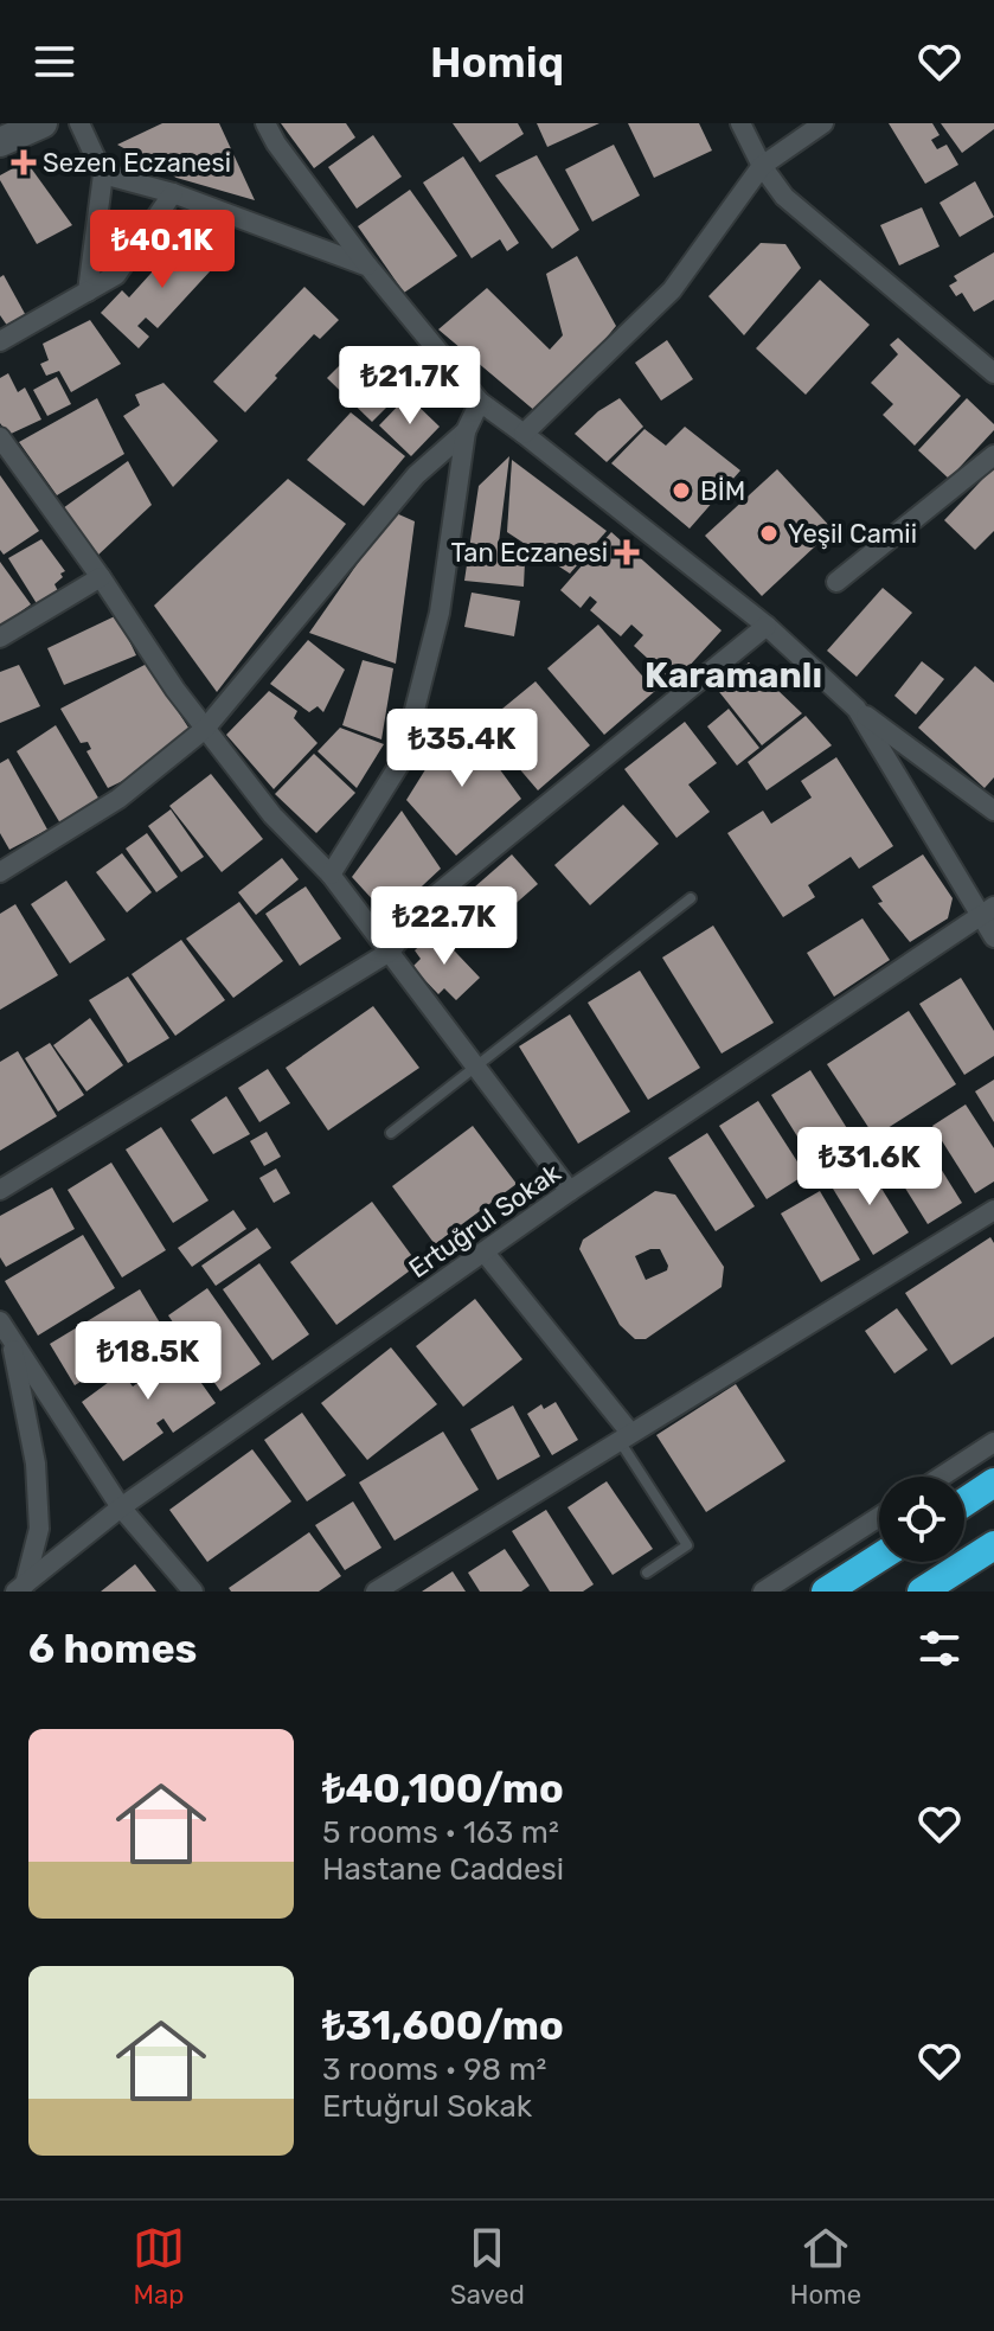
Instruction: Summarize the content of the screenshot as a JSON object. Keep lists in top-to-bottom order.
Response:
{
  "streets": {
    "street": ["Ertuğrul Sokak"]
  },
  "districts": ["Karamanlı"],
  "places": {
    "health": ["Sezen Eczanesi", "Tan Eczanesi"],
    "other": ["BİM", "Yeşil Camii"]
  },
  "page": {
    "header": "Homiq",
    "price": [
      "₺40.1K",
      "₺21.7K",
      "₺35.4K",
      "₺22.7K",
      "₺31.6K",
      "₺18.5K"
    ],
    "heading": "6 homes",
    "list": [
      {
        "name": "₺40,100/mo",
        "note": "5 rooms · 163 m² · Hastane Caddesi"
      },
      {
        "name": "₺31,600/mo",
        "note": "3 rooms · 98 m² · Ertuğrul Sokak"
      }
    ],
    "tabs": ["Map", "Saved", "Home"]
  }
}
